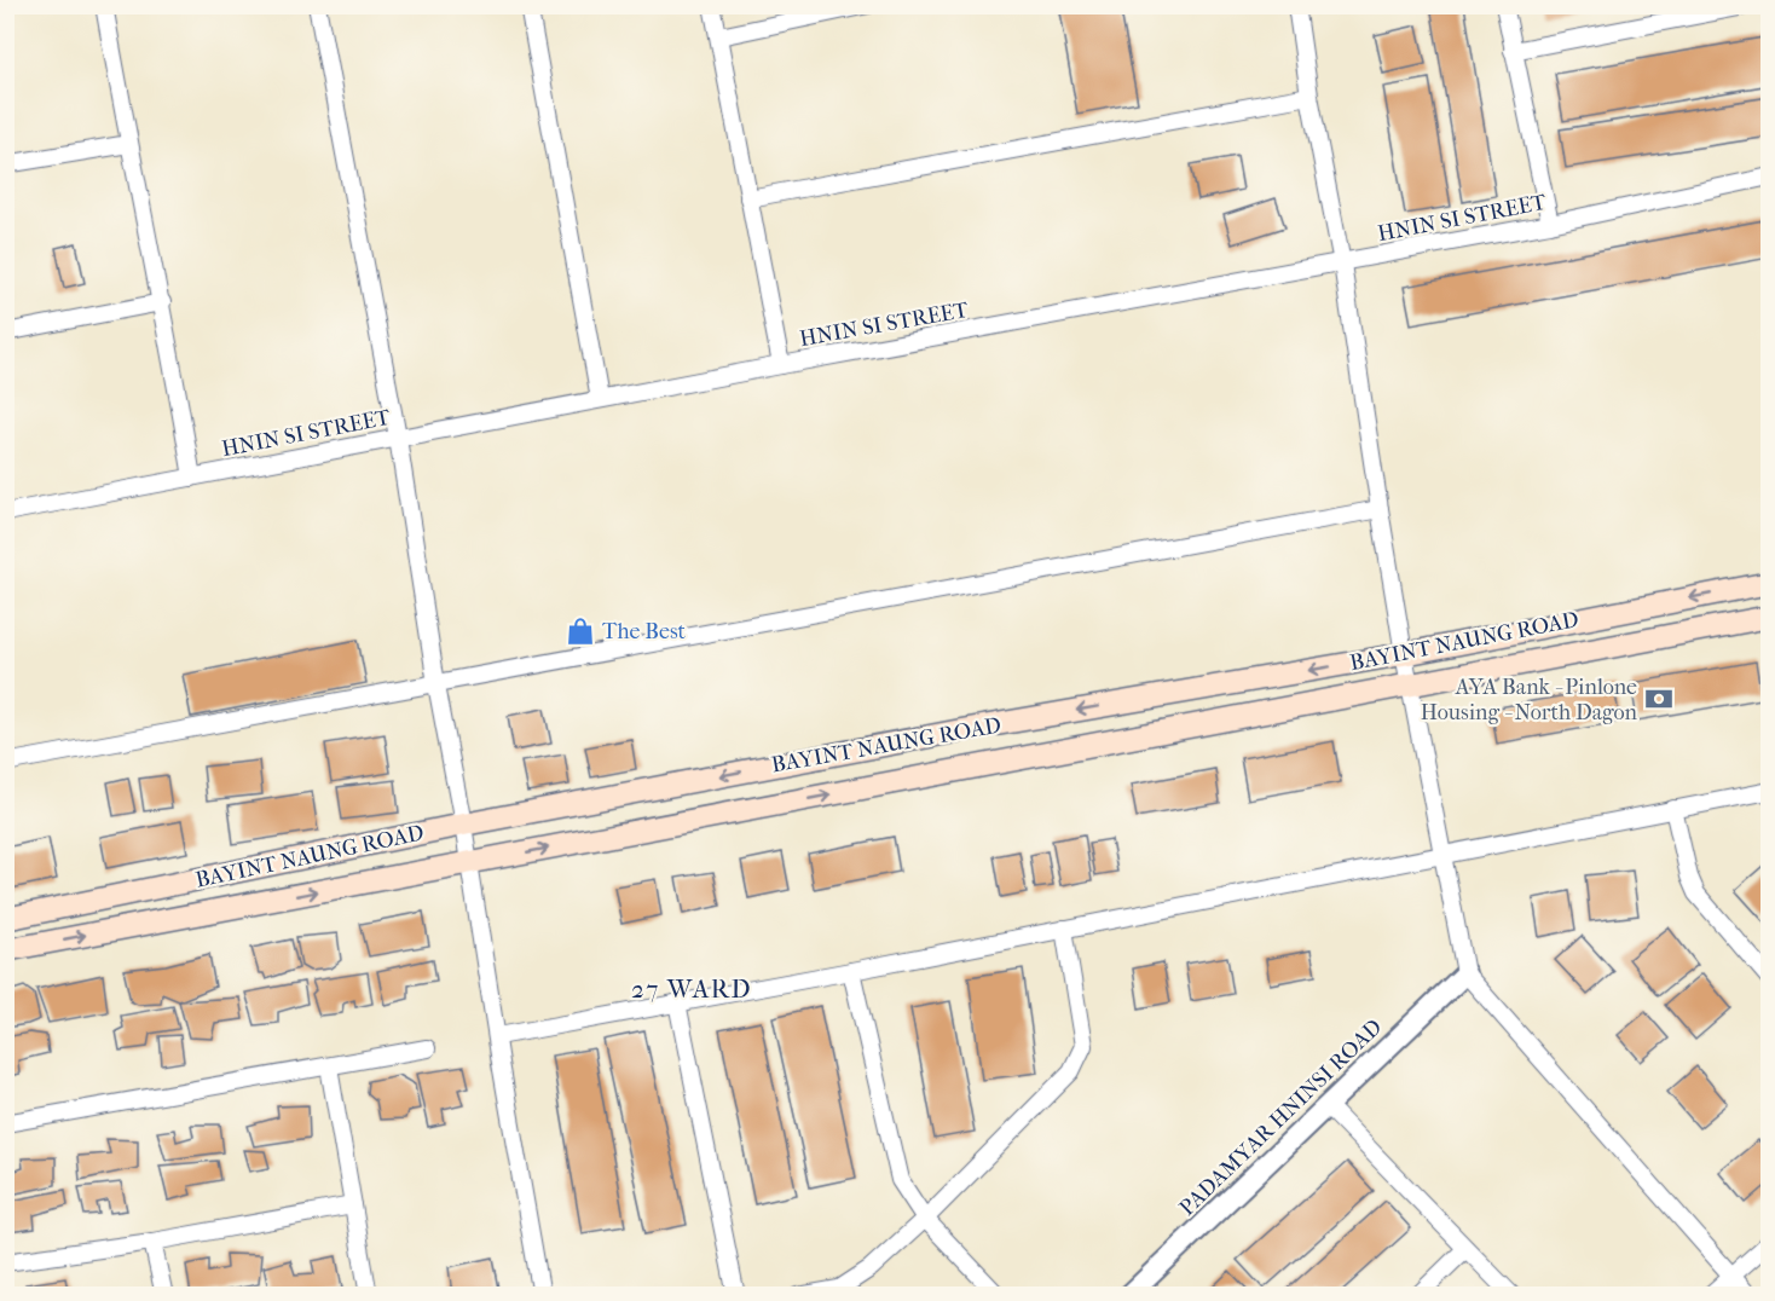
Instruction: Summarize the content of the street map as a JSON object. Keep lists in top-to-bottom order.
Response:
{
  "streets": {
    "main road": ["BAYINT NAUNG ROAD"],
    "street": ["HNIN SI STREET", "PADAMYAR HNINSI ROAD"]
  },
  "districts": ["27 WARD"],
  "places": {
    "shop": ["The Best"],
    "bank": ["AYA Bank - Pinlone Housing - North Dagon"]
  }
}
